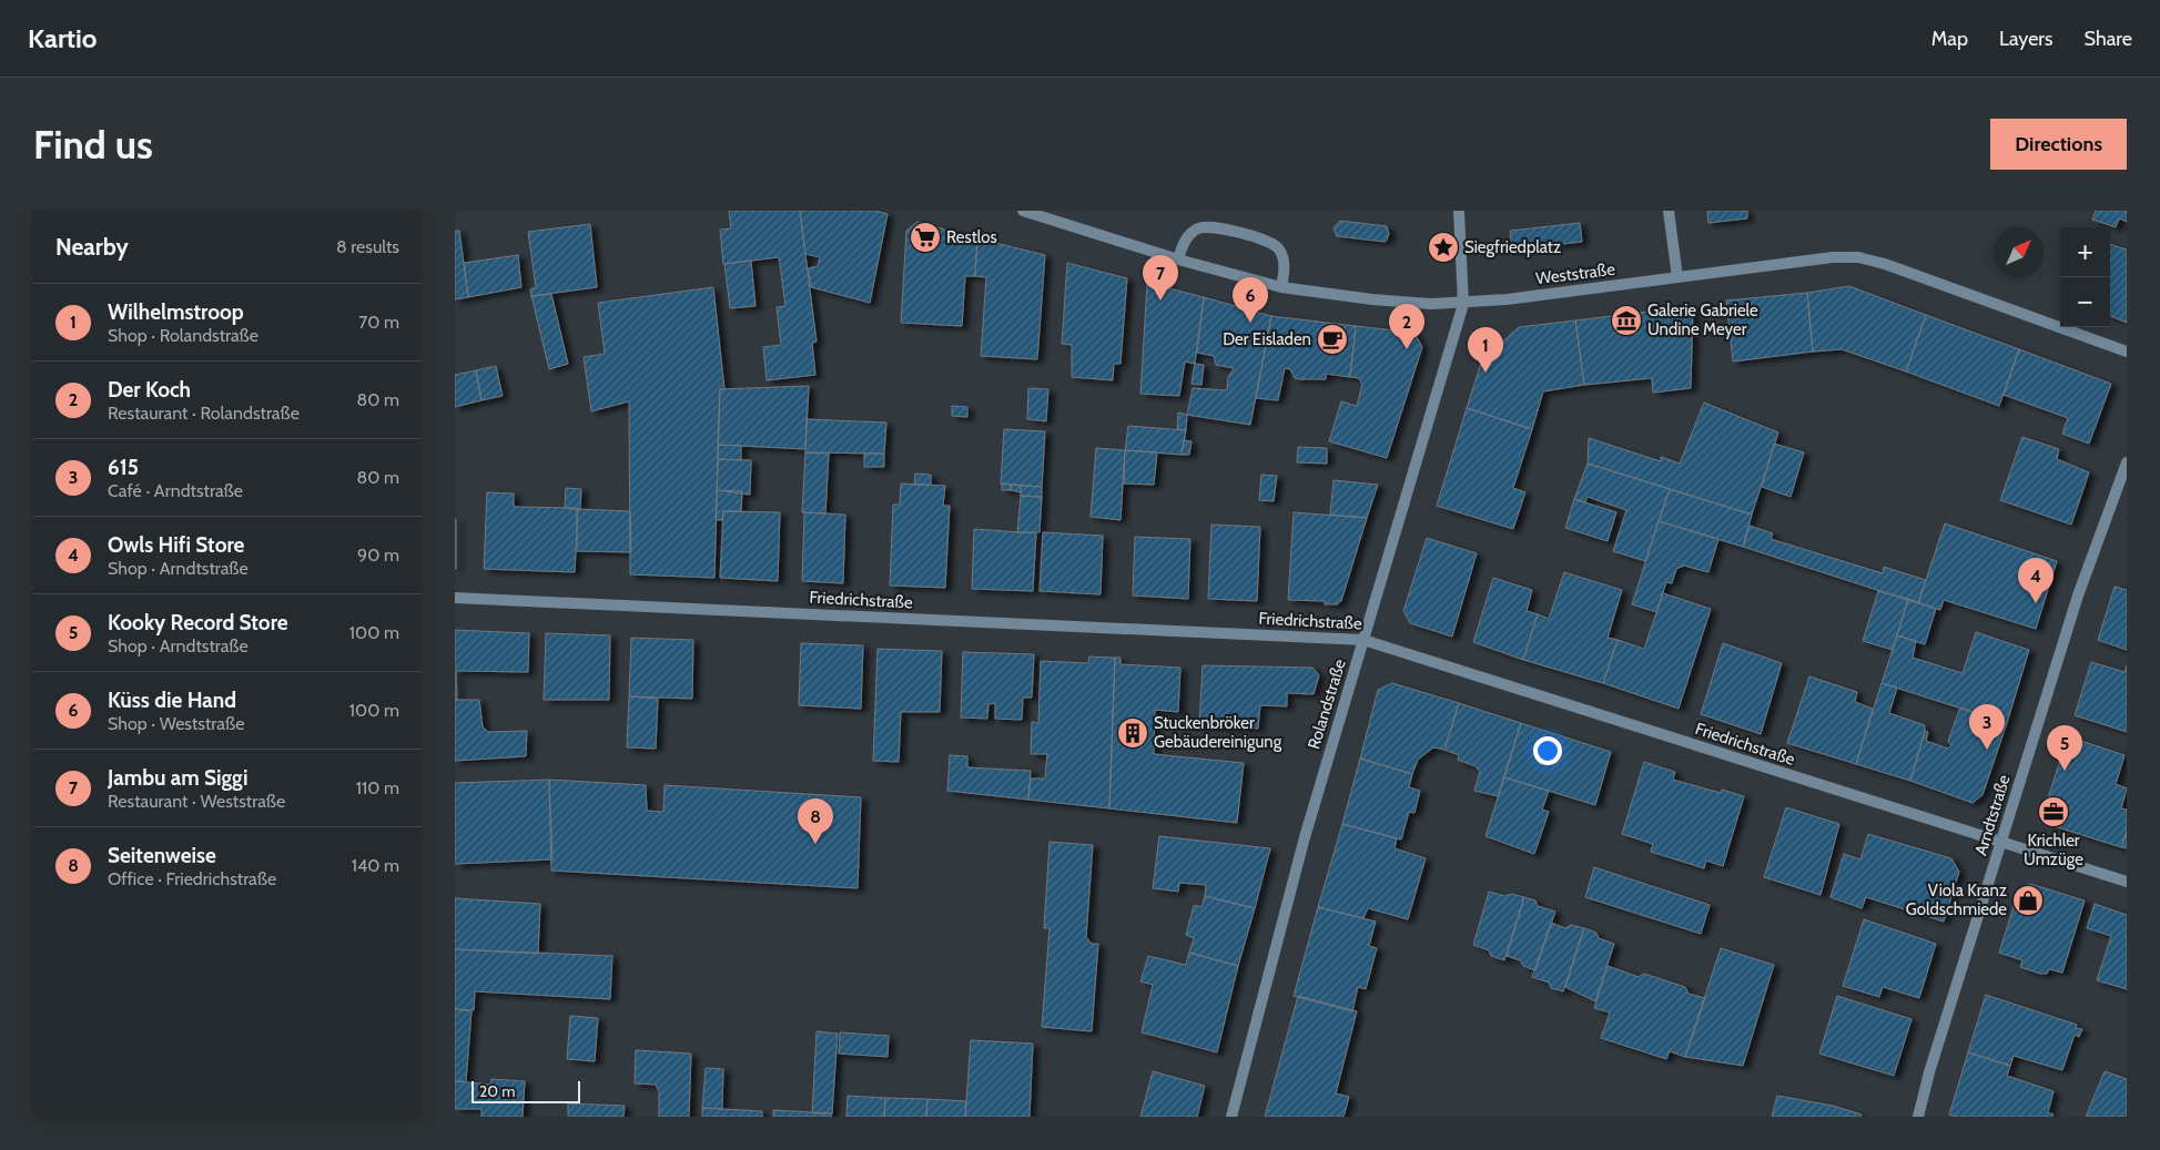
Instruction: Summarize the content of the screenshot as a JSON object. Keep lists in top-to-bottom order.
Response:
{
  "streets": {
    "street": [
      "Weststraße",
      "Friedrichstraße",
      "Rolandstraße",
      "Arndtstraße"
    ]
  },
  "crossings": [
    ["Weststraße", "Rolandstraße"],
    ["Friedrichstraße", "Rolandstraße"],
    ["Friedrichstraße", "Arndtstraße"]
  ],
  "places": {
    "supermarket": ["Restlos"],
    "place": ["Siegfriedplatz"],
    "museum": ["Galerie Gabriele Undine Meyer"],
    "cafe": ["Der Eisladen"],
    "building": ["Stuckenbröker Gebäudereinigung"],
    "office": ["Krichler Umzüge"],
    "shop": ["Viola Kranz Goldschmiede"]
  },
  "scale_bar": "20 m",
  "north": "top right",
  "page": {
    "header": "Kartio",
    "nav": ["Map", "Layers", "Share"],
    "buttons": "Directions",
    "title": "Find us",
    "heading": ["Nearby", "8 results"],
    "map_buttons": ["+", "−"],
    "pins": [
      "7",
      "6",
      "2",
      "1",
      "4",
      "3",
      "5",
      "8"
    ],
    "list": [
      {
        "mark": "1",
        "name": "Wilhelmstroop",
        "note": "Shop · Rolandstraße",
        "value": "70 m"
      },
      {
        "mark": "2",
        "name": "Der Koch",
        "note": "Restaurant · Rolandstraße",
        "value": "80 m"
      },
      {
        "mark": "3",
        "name": "615",
        "note": "Café · Arndtstraße",
        "value": "80 m"
      },
      {
        "mark": "4",
        "name": "Owls Hifi Store",
        "note": "Shop · Arndtstraße",
        "value": "90 m"
      },
      {
        "mark": "5",
        "name": "Kooky Record Store",
        "note": "Shop · Arndtstraße",
        "value": "100 m"
      },
      {
        "mark": "6",
        "name": "Küss die Hand",
        "note": "Shop · Weststraße",
        "value": "100 m"
      },
      {
        "mark": "7",
        "name": "Jambu am Siggi",
        "note": "Restaurant · Weststraße",
        "value": "110 m"
      },
      {
        "mark": "8",
        "name": "Seitenweise",
        "note": "Office · Friedrichstraße",
        "value": "140 m"
      }
    ],
    "scale": "20 m"
  }
}
